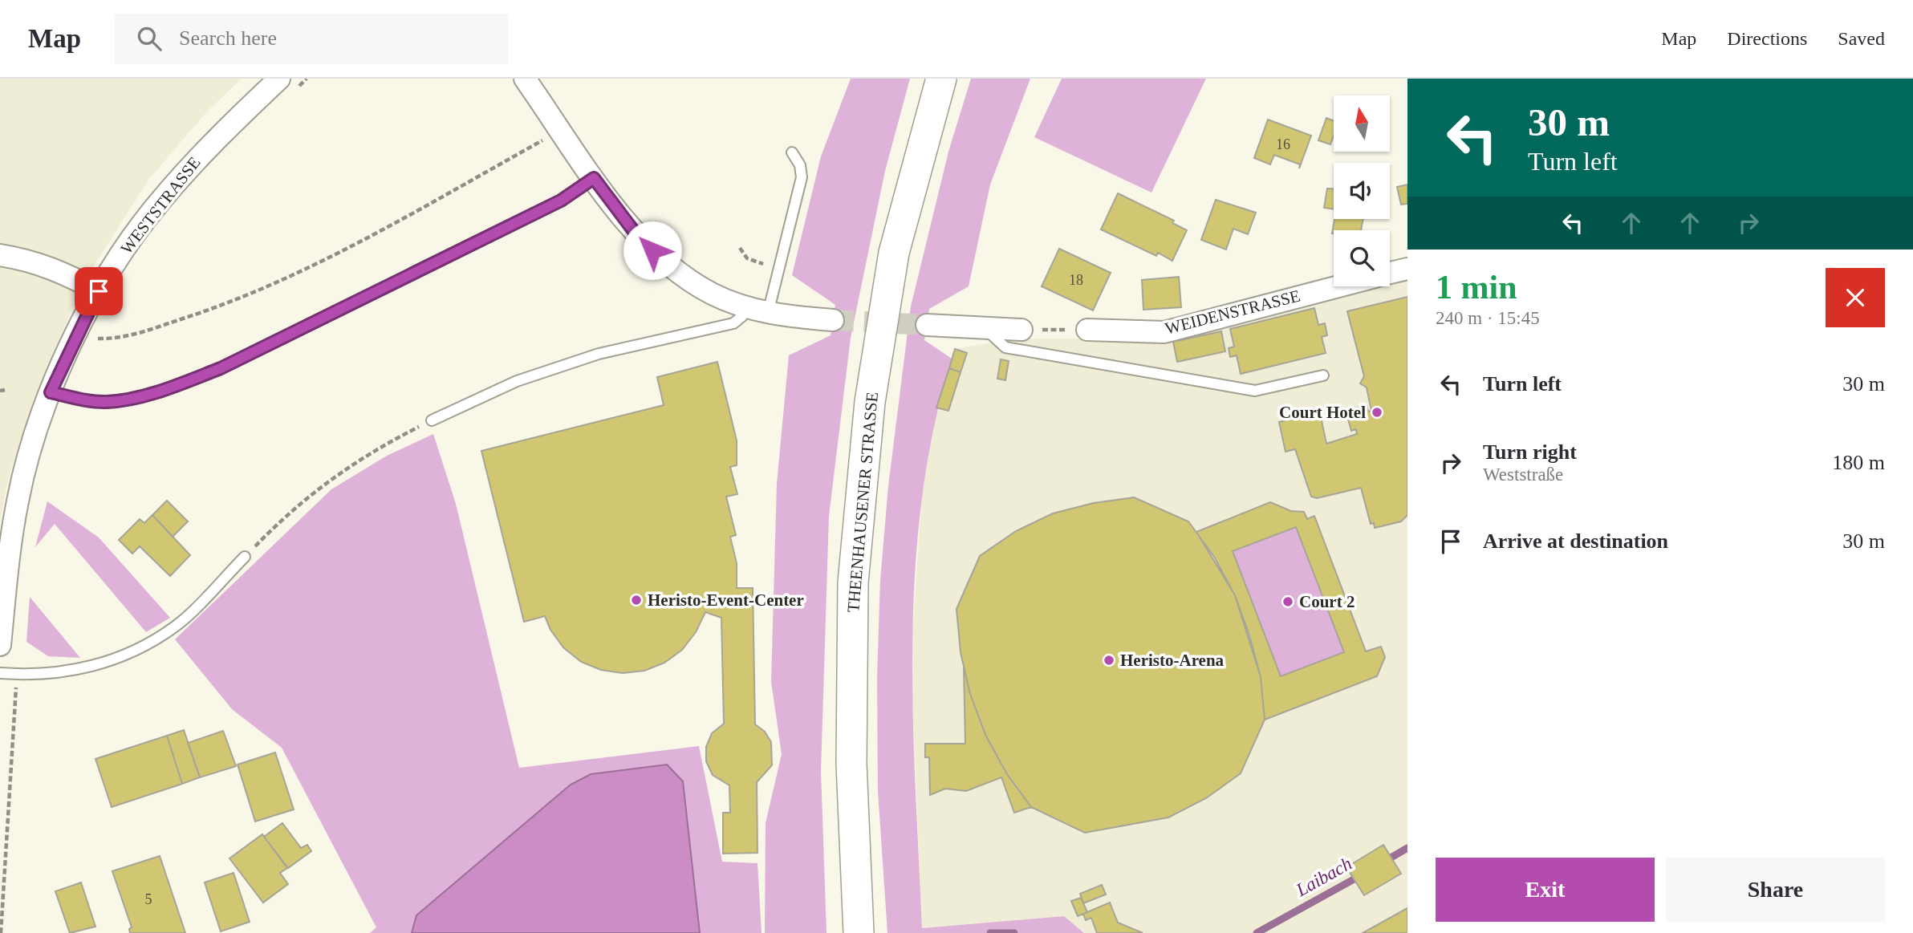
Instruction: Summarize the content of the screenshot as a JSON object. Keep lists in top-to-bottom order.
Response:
{
  "streets": {
    "main road": ["THEENHAUSENER STRASSE"],
    "street": ["WESTSTRASSE", "WEIDENSTRASSE"]
  },
  "water": ["Laibach"],
  "places": [
    "Court Hotel",
    "Heristo-Event-Center",
    "Court 2",
    "Heristo-Arena"
  ],
  "house_numbers": ["16", "18", "5"],
  "north": "top",
  "page": {
    "header": "Map",
    "search": "Search here",
    "nav": ["Map", "Directions", "Saved"],
    "turn": ["30 m", "Turn left"],
    "heading": ["1 min", "240 m · 15:45"],
    "list": [
      {
        "name": "Turn left",
        "value": "30 m"
      },
      {
        "name": "Turn right",
        "note": "Weststraße",
        "value": "180 m"
      },
      {
        "name": "Arrive at destination",
        "value": "30 m"
      }
    ],
    "buttons": ["Exit", "Share"]
  }
}
